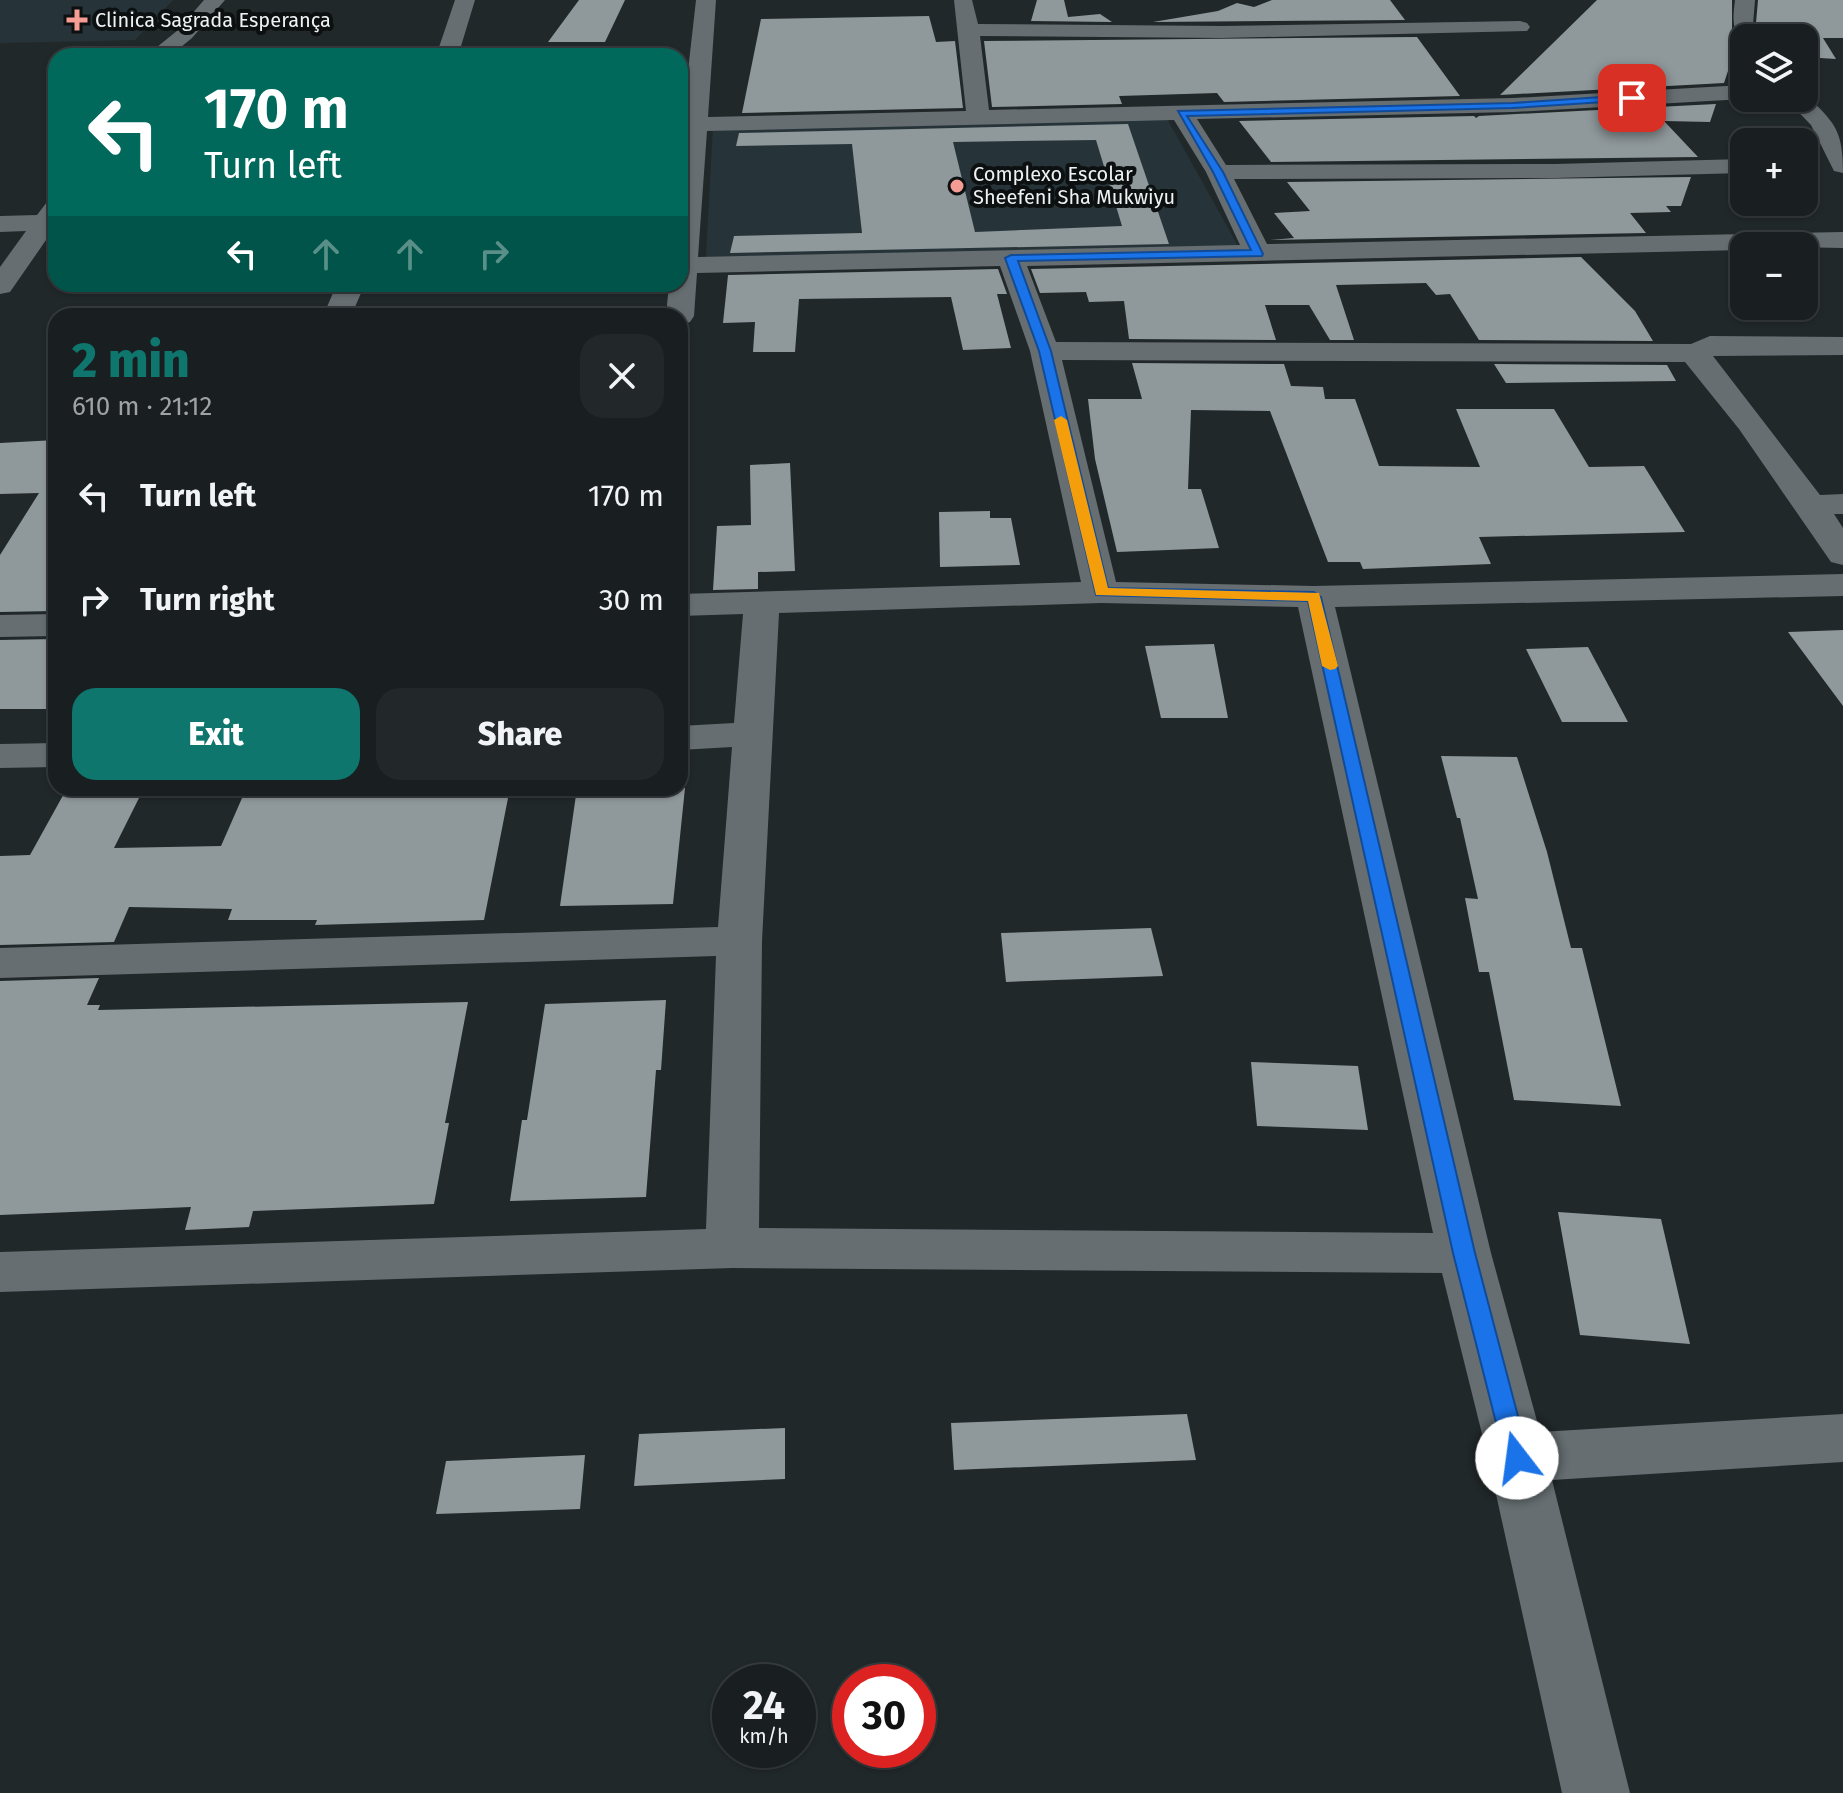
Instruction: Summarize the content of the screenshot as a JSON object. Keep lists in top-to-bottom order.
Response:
{
  "places": {
    "health": ["Clinica Sagrada Esperança"],
    "other": ["Complexo Escolar Sheefeni Sha Mukwiyu"]
  },
  "page": {
    "map_buttons": ["+", "−"],
    "turn": ["170 m", "Turn left"],
    "heading": ["2 min", "610 m · 21:12"],
    "list": [
      {
        "name": "Turn left",
        "value": "170 m"
      },
      {
        "name": "Turn right",
        "value": "30 m"
      }
    ],
    "buttons": ["Exit", "Share"],
    "speed": "24 km/h",
    "limit": "30"
  }
}
